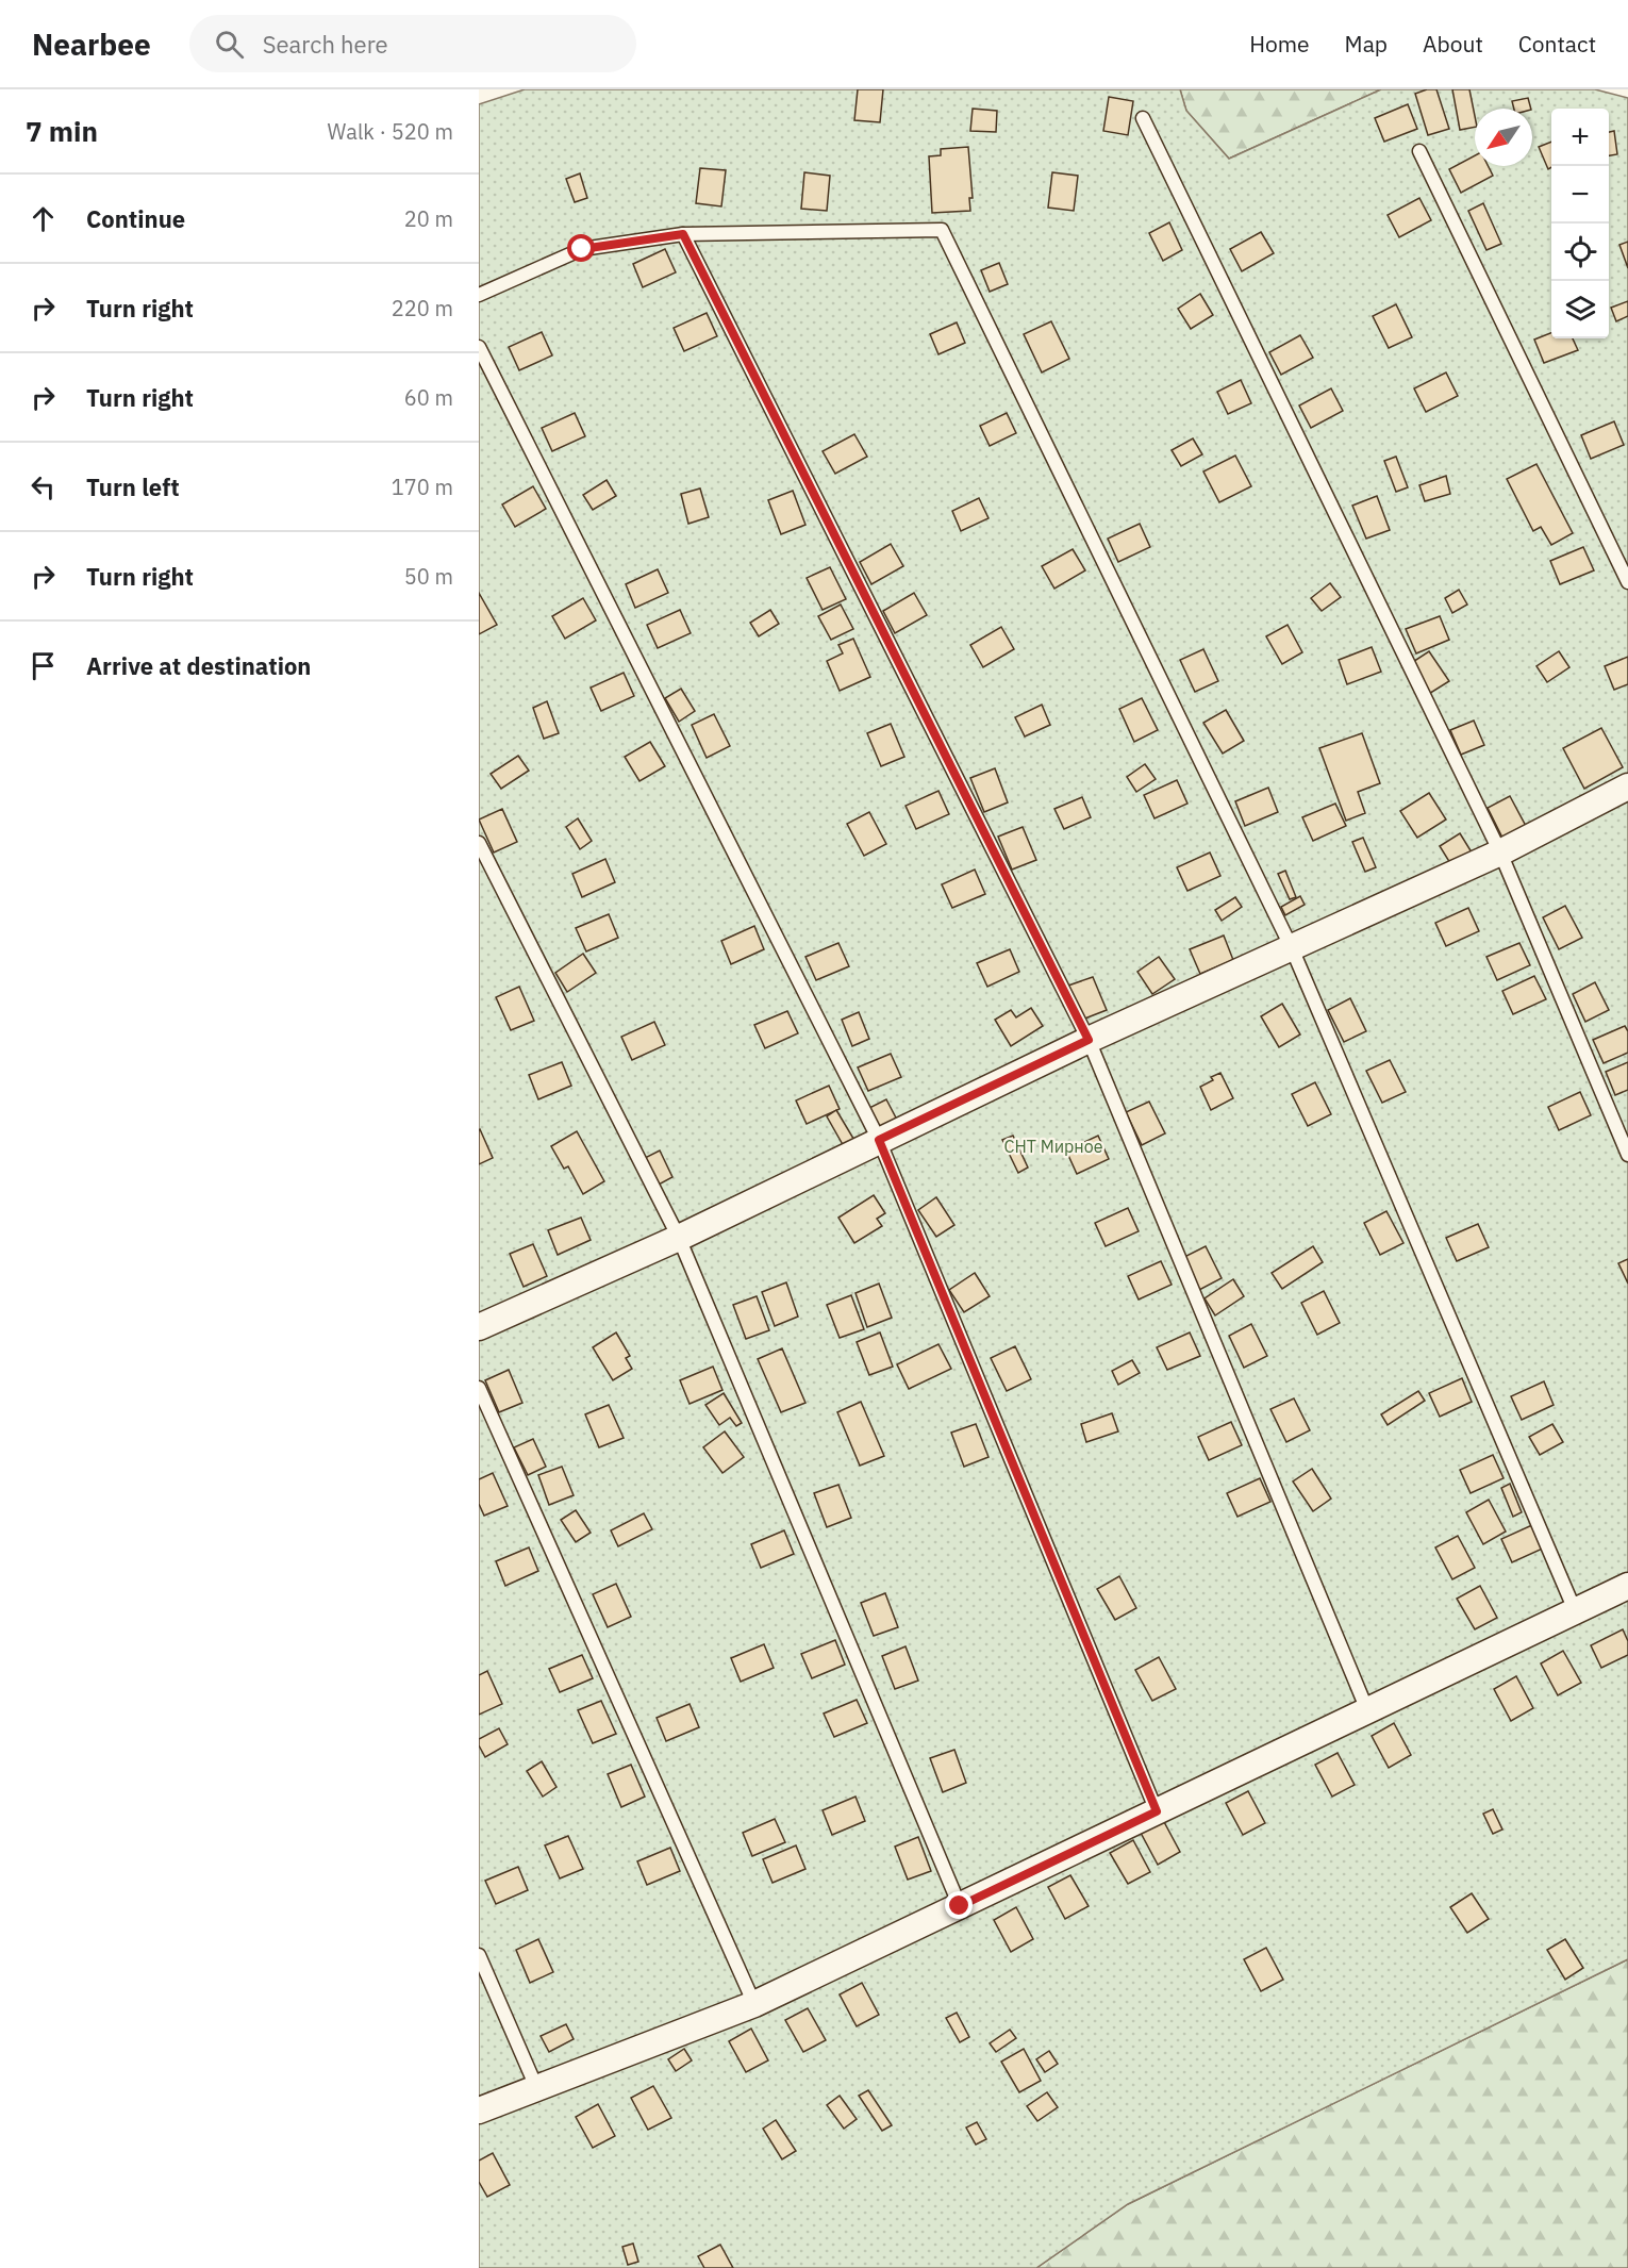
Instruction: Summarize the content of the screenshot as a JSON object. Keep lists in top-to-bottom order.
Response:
{
  "parks": ["СНТ Мирное"],
  "north": "bottom left",
  "page": {
    "header": "Nearbee",
    "search": "Search here",
    "nav": [
      "Home",
      "Map",
      "About",
      "Contact"
    ],
    "heading": ["7 min", "Walk · 520 m"],
    "map_buttons": ["+", "−"],
    "list": [
      ["Continue", "20 m"],
      ["Turn right", "220 m"],
      ["Turn right", "60 m"],
      ["Turn left", "170 m"],
      ["Turn right", "50 m"],
      "Arrive at destination"
    ]
  }
}
